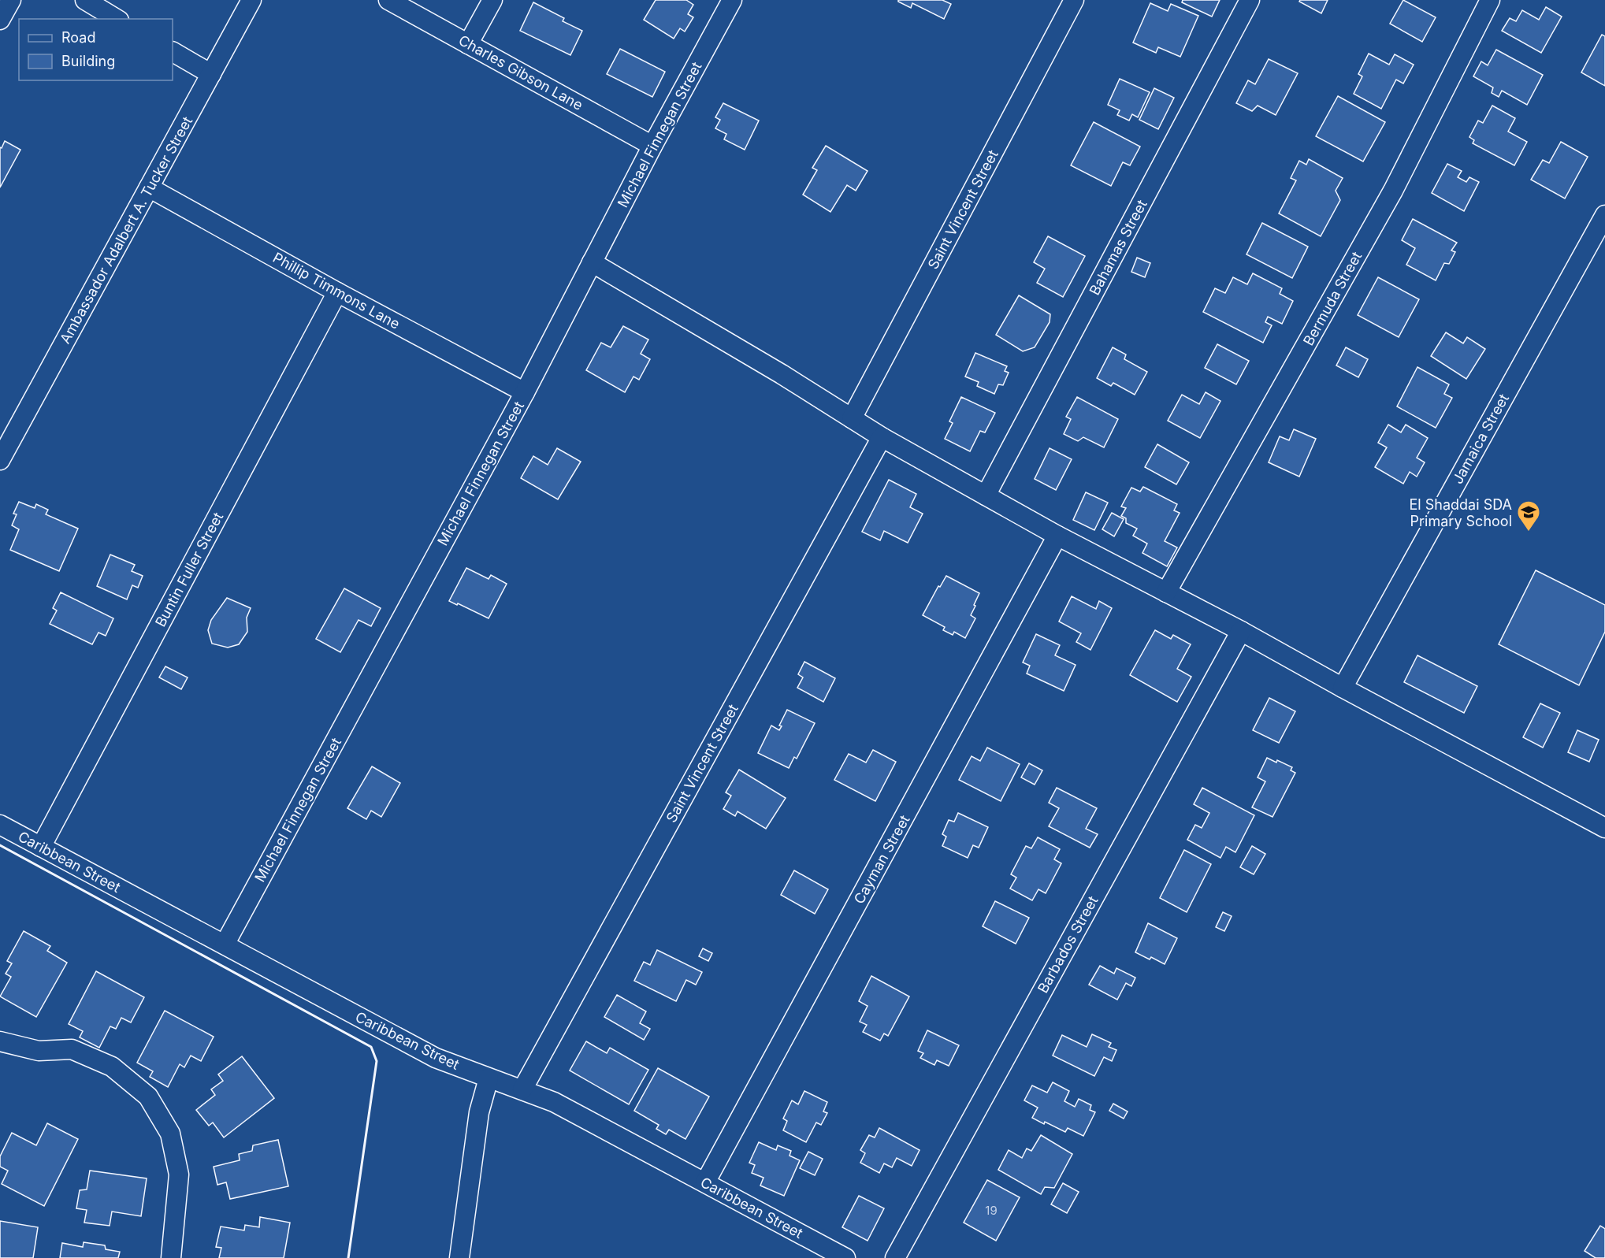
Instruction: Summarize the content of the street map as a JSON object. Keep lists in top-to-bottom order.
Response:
{
  "streets": {
    "street": [
      "Charles Gibson Lane",
      "Michael Finnegan Street",
      "Saint Vincent Street",
      "Ambassador Adalbert A. Tucker Street",
      "Bahamas Street",
      "Phillip Timmons Lane",
      "Bermuda Street",
      "Jamaica Street",
      "Buntin Fuller Street",
      "Cayman Street",
      "Caribbean Street",
      "Barbados Street"
    ]
  },
  "crossings": [
    ["Charles Gibson Lane", "Michael Finnegan Street"],
    ["Michael Finnegan Street", "Phillip Timmons Lane"],
    ["Michael Finnegan Street", "Caribbean Street"],
    ["Saint Vincent Street", "Caribbean Street"],
    ["Ambassador Adalbert A. Tucker Street", "Phillip Timmons Lane"],
    ["Phillip Timmons Lane", "Buntin Fuller Street"],
    ["Buntin Fuller Street", "Caribbean Street"],
    ["Cayman Street", "Caribbean Street"]
  ],
  "places": {
    "school or university": ["El Shaddai SDA Primary School"]
  },
  "house_numbers": ["19"],
  "legend": ["Road", "Building"]
}
